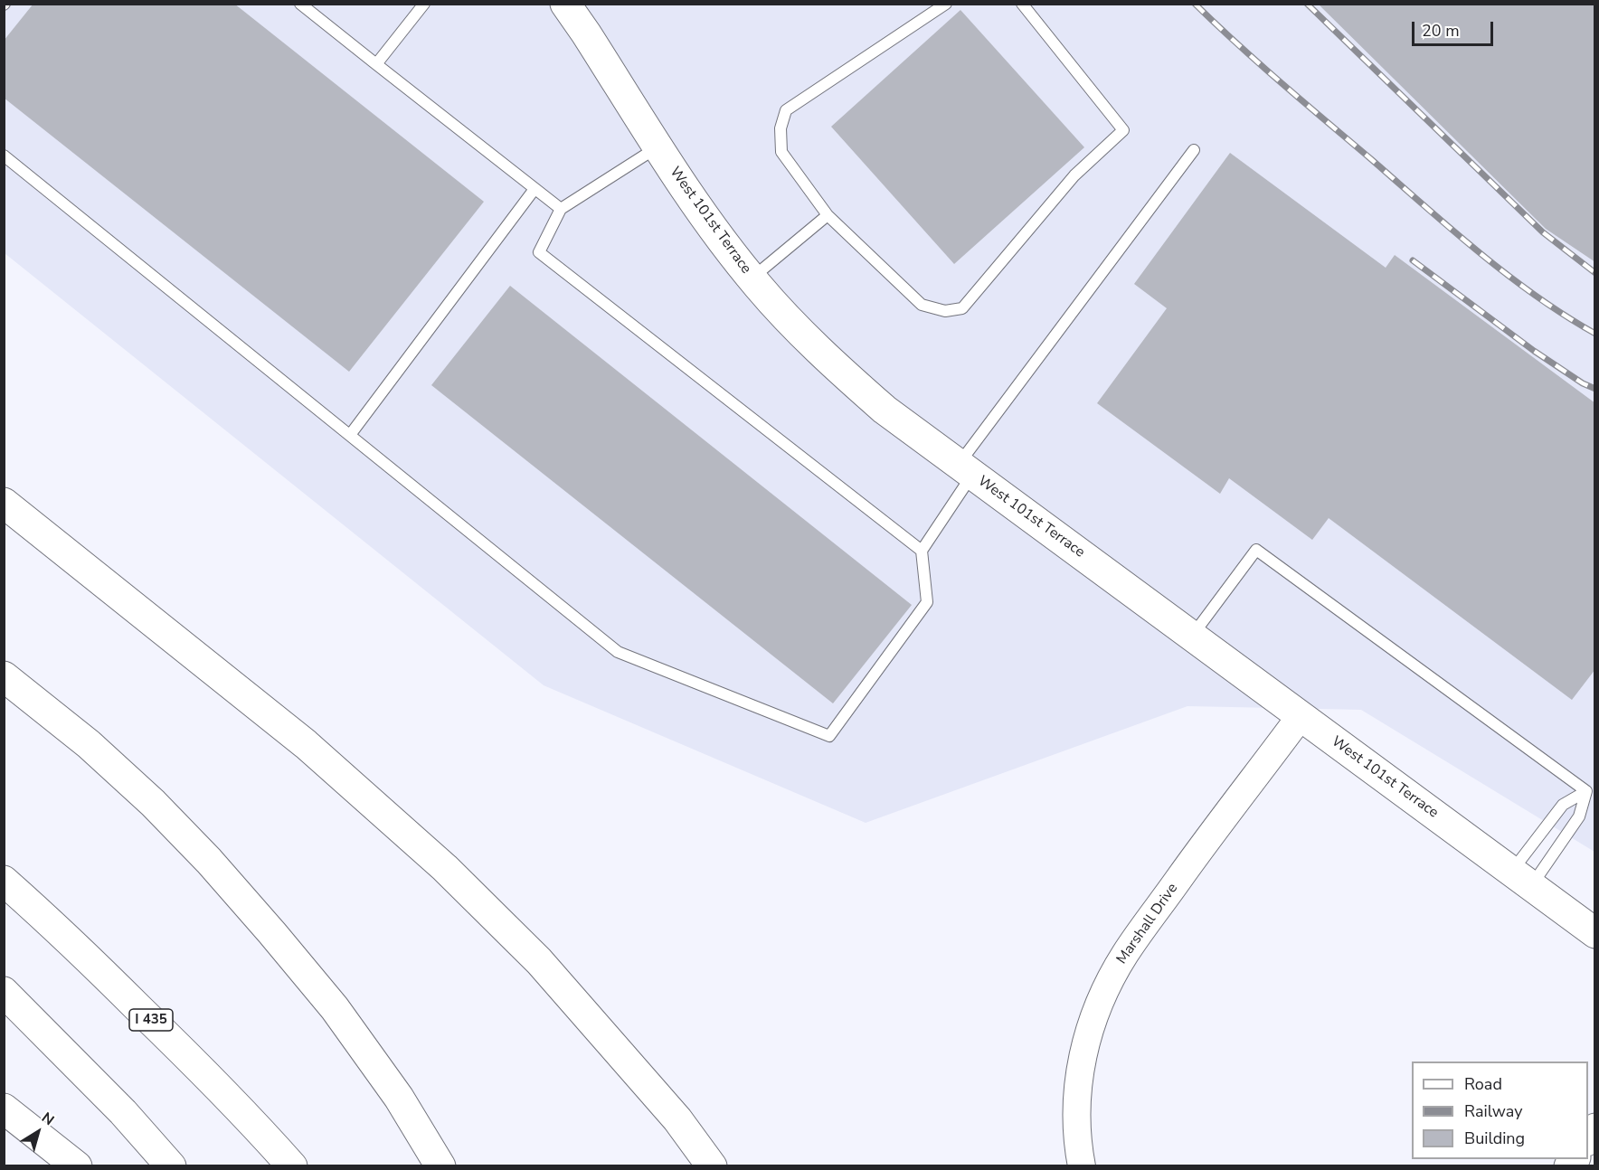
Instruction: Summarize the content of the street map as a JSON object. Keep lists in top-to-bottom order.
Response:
{
  "streets": {
    "main road": ["West 101st Terrace", "I 435"],
    "street": ["Marshall Drive"]
  },
  "crossings": [
    ["West 101st Terrace", "Marshall Drive"]
  ],
  "legend": ["Road", "Railway", "Building"],
  "scale_bar": "20 m",
  "north": "top right"
}
